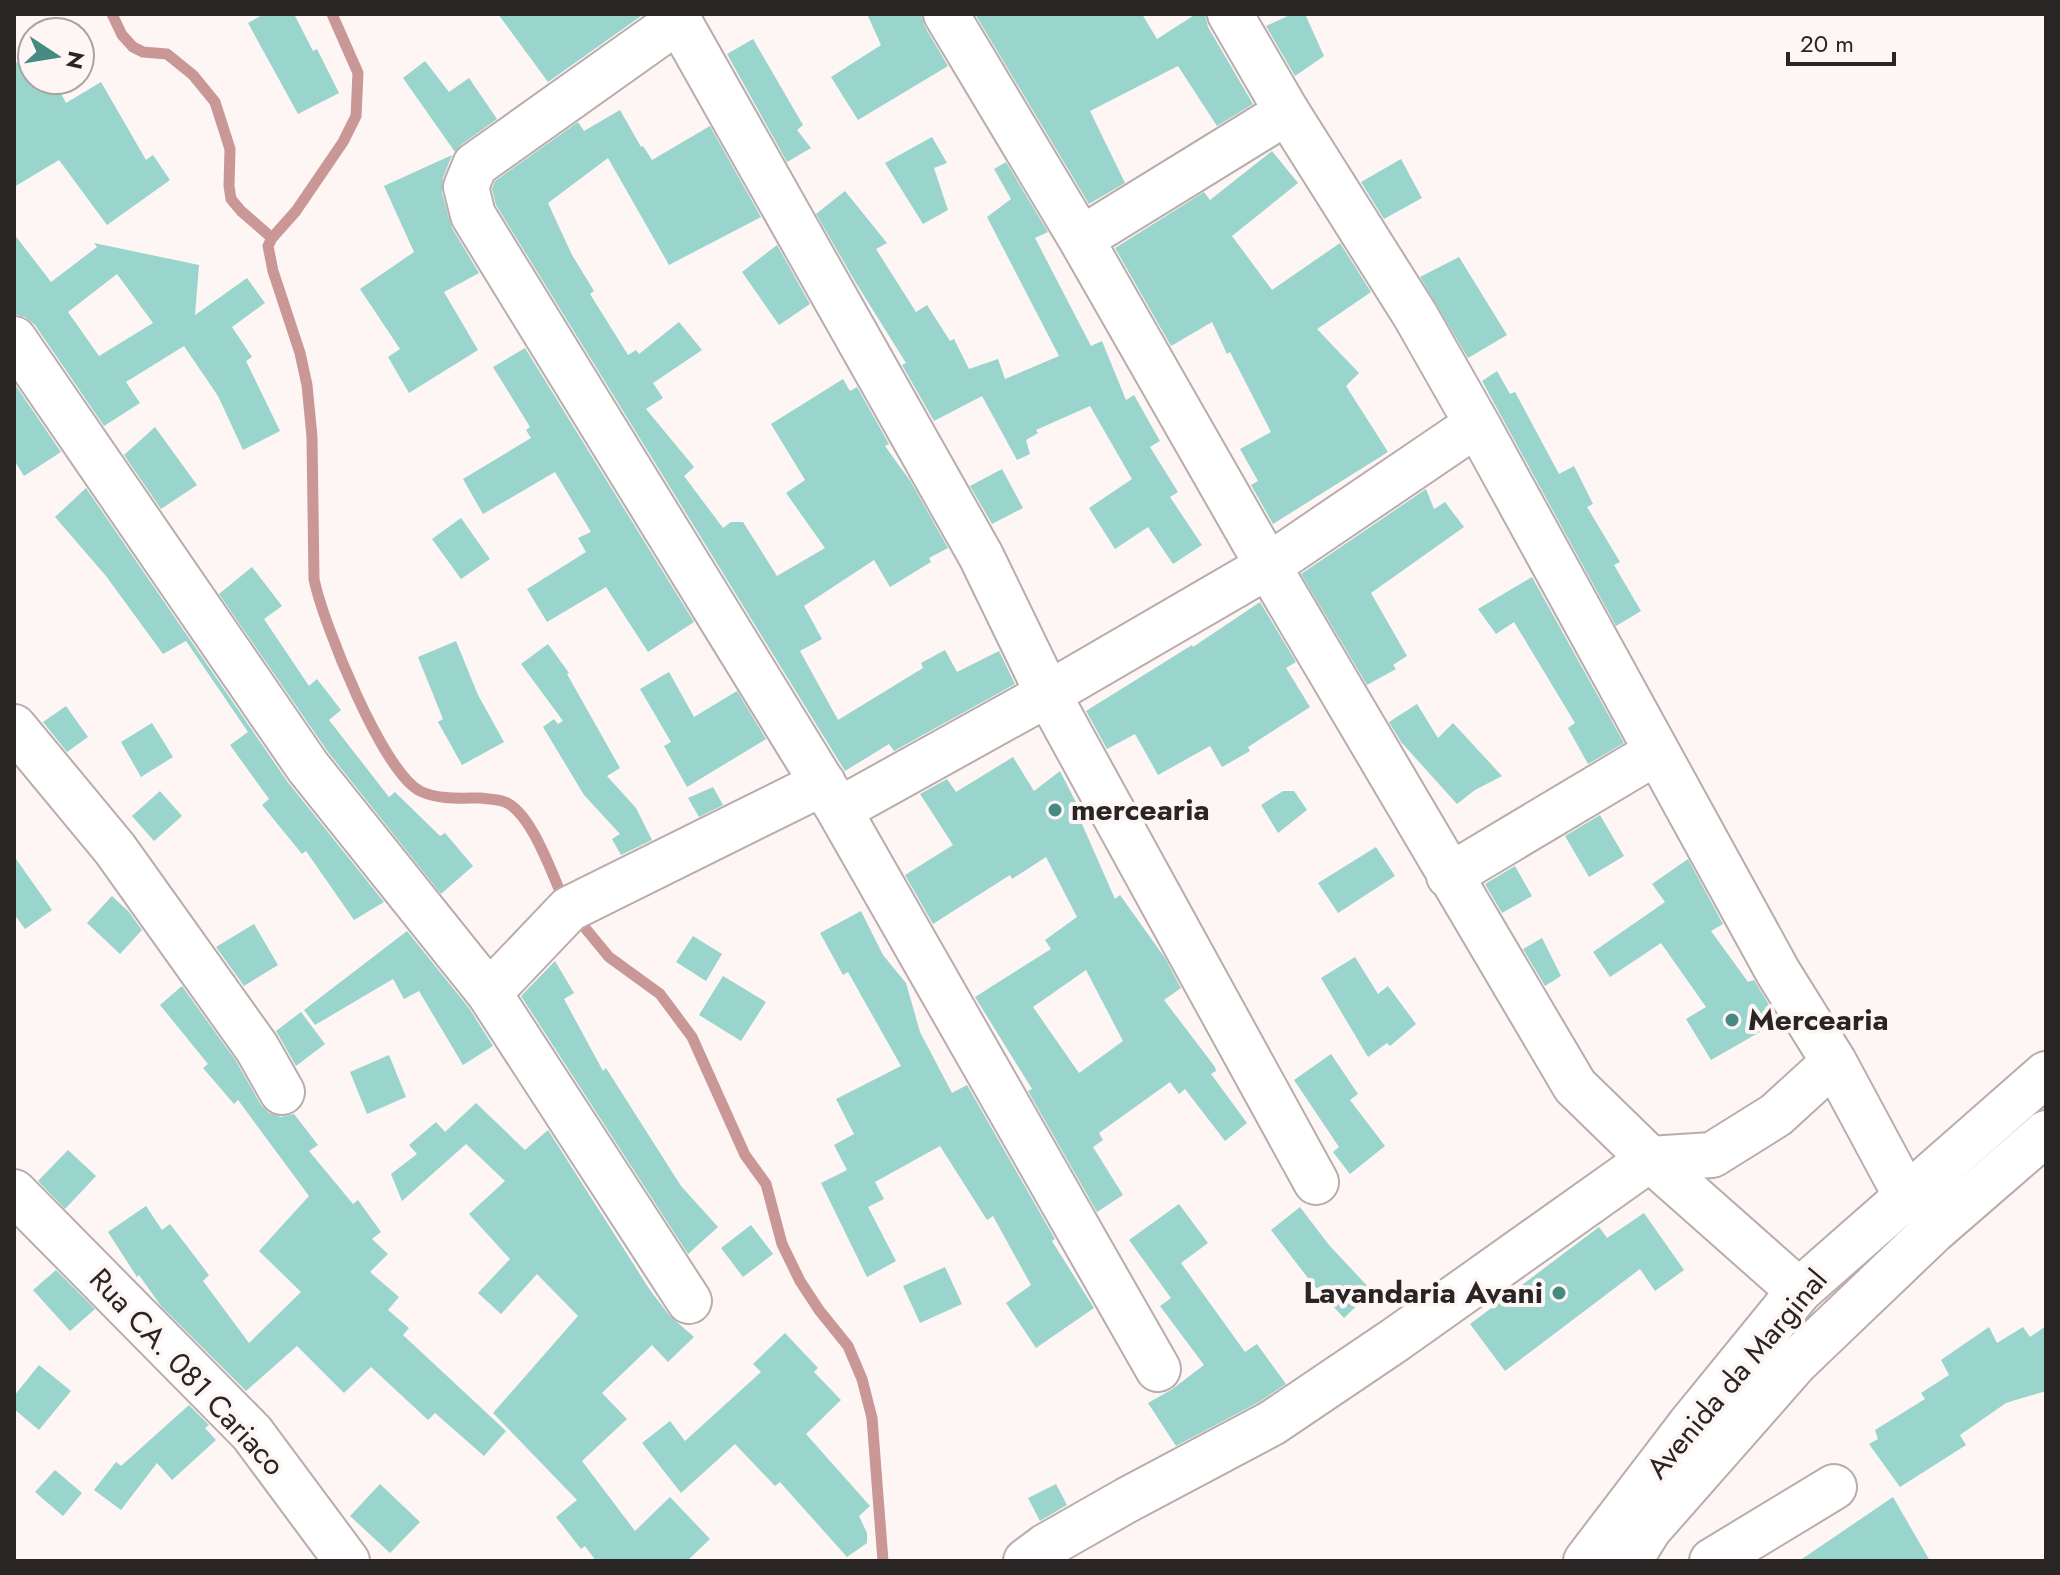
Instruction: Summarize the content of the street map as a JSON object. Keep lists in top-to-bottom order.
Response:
{
  "streets": {
    "street": ["Rua CA. 081 Cariaco", "Avenida da Marginal"]
  },
  "places": ["mercearia", "Mercearia", "Lavandaria Avani"],
  "scale_bar": "20 m",
  "north": "right"
}
